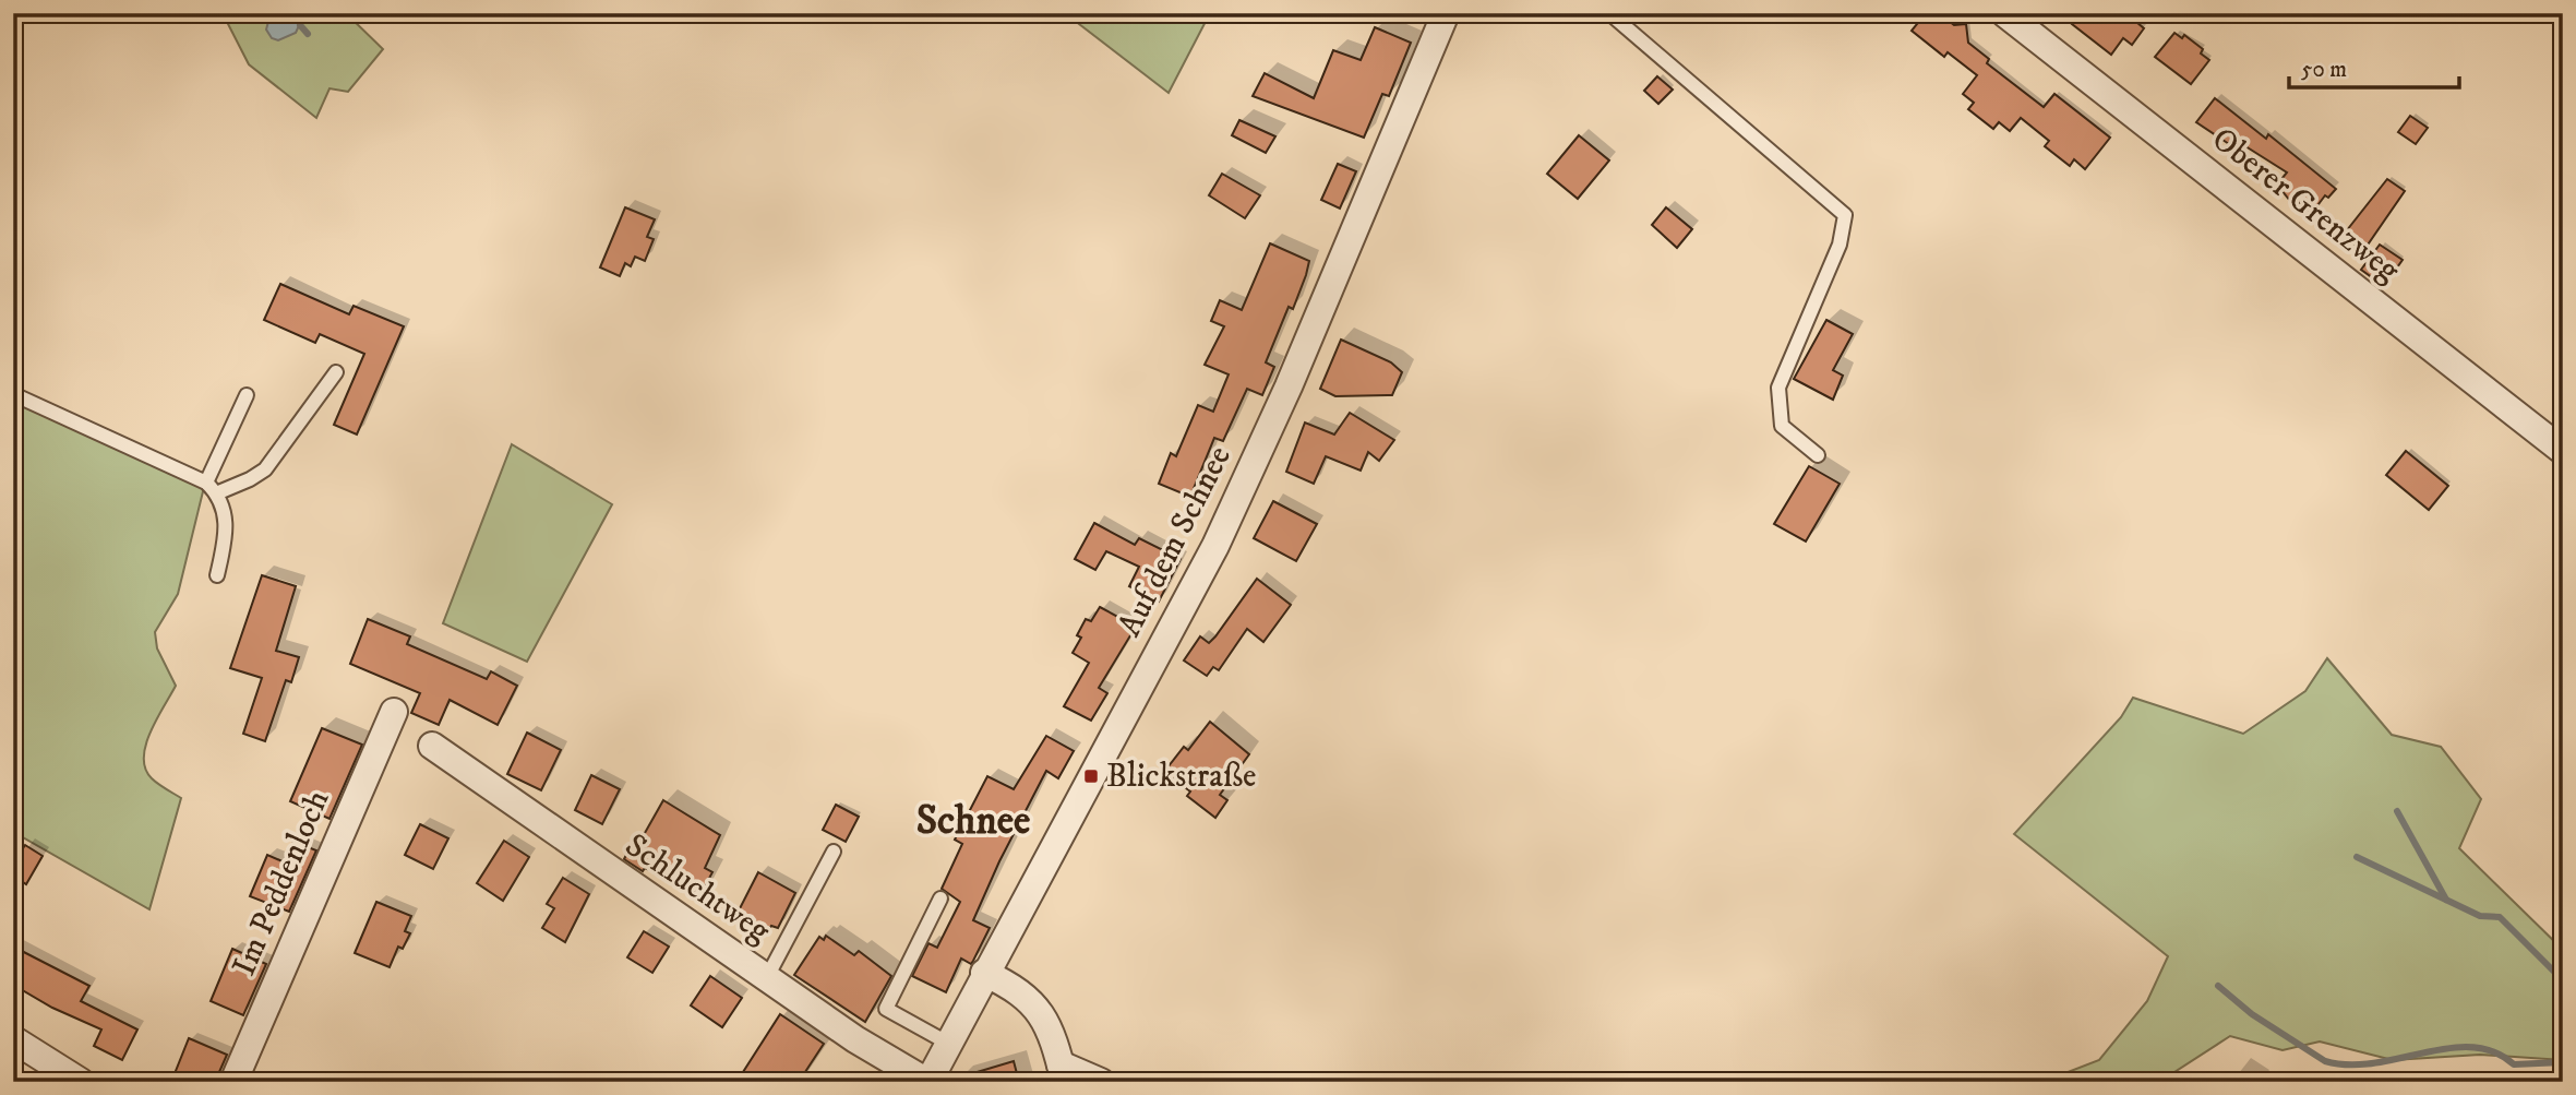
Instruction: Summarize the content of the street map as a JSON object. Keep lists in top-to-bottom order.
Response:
{
  "streets": {
    "street": [
      "Oberer Grenzweg",
      "Auf dem Schnee",
      "Im Peddenloch",
      "Schluchtweg"
    ]
  },
  "crossings": [
    ["Auf dem Schnee", "Schluchtweg"]
  ],
  "districts": ["Schnee"],
  "places": {
    "transit": ["Blickstraße"]
  },
  "scale_bar": "50 m"
}
